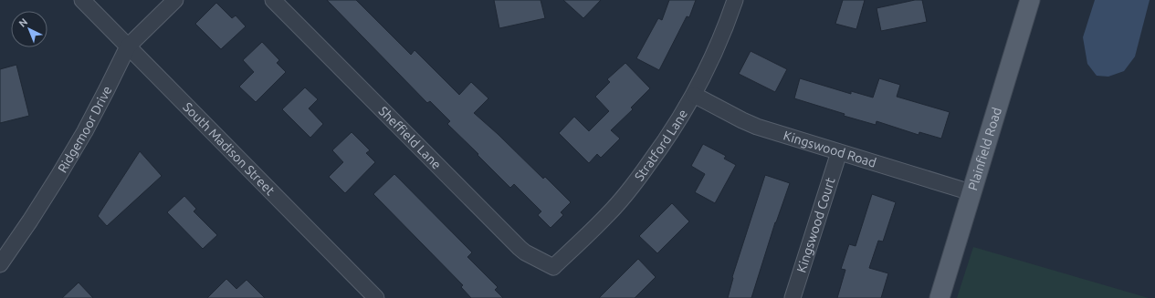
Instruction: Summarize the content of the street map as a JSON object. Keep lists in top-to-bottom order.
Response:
{
  "streets": {
    "main road": ["Plainfield Road"],
    "street": [
      "Ridgemoor Drive",
      "Sheffield Lane",
      "Stratford Lane",
      "South Madison Street",
      "Kingswood Road",
      "Kingswood Court"
    ]
  },
  "crossings": [
    ["Ridgemoor Drive", "South Madison Street"],
    ["Sheffield Lane", "Stratford Lane"],
    ["Stratford Lane", "Kingswood Road"],
    ["Plainfield Road", "Kingswood Road"],
    ["Kingswood Road", "Kingswood Court"]
  ],
  "north": "top left"
}
